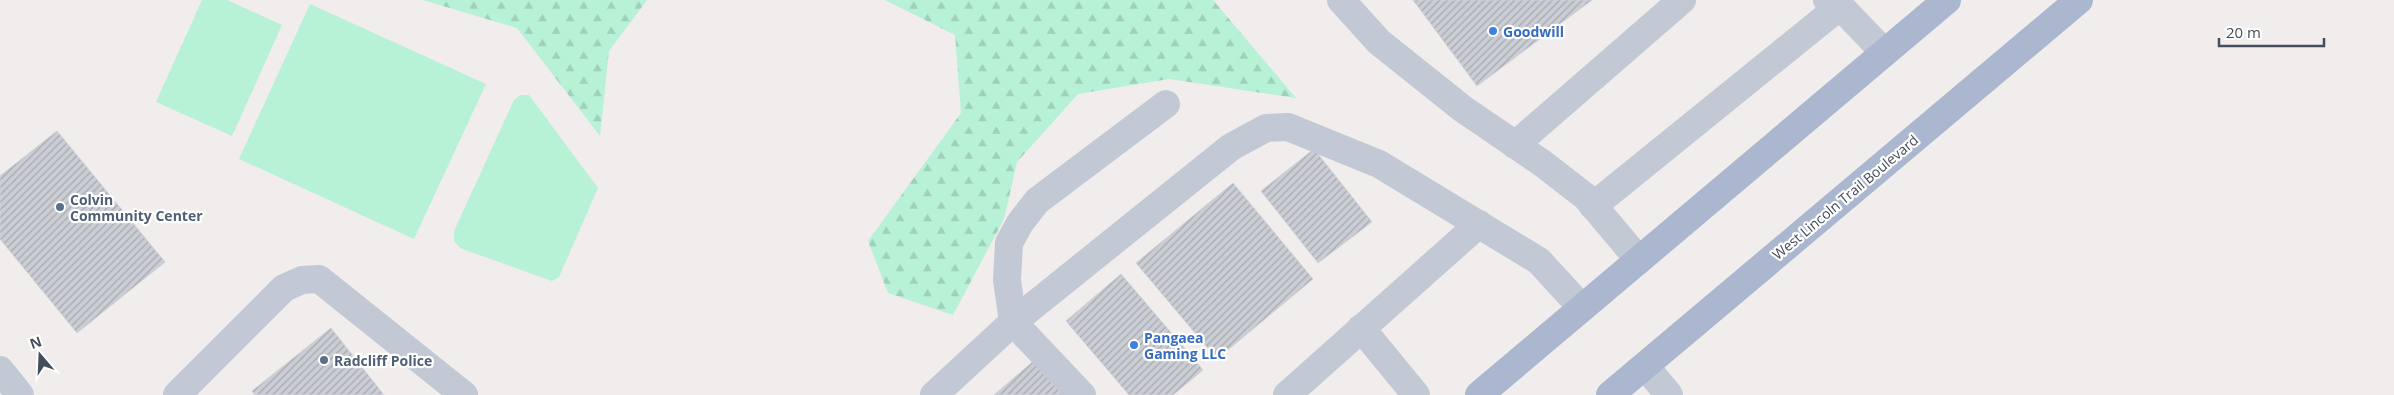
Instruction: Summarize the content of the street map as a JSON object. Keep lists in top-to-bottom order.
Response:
{
  "streets": {
    "main road": ["West Lincoln Trail Boulevard"]
  },
  "places": [
    "Goodwill",
    "Colvin Community Center",
    "Pangaea Gaming LLC",
    "Radcliff Police"
  ],
  "scale_bar": "20 m",
  "north": "top"
}
